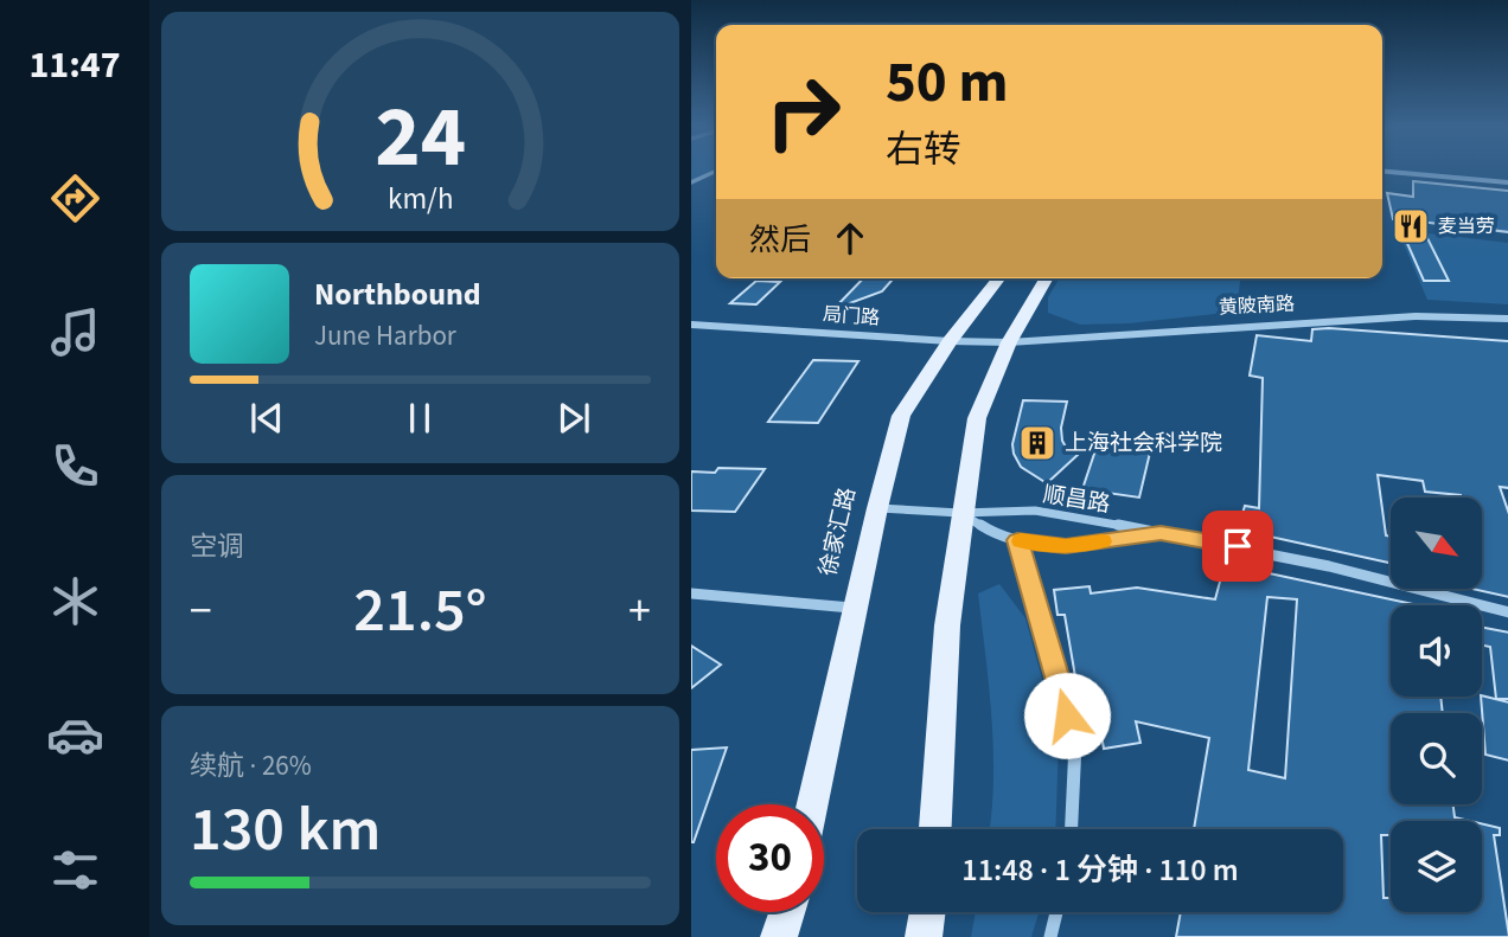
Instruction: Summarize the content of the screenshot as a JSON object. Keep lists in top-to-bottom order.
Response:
{
  "streets": {
    "main road": ["徐家汇路"],
    "street": ["黄陂南路", "局门路", "顺昌路"]
  },
  "crossings": [
    ["黄陂南路", "局门路"],
    ["局门路", "徐家汇路"],
    ["顺昌路", "徐家汇路"]
  ],
  "places": {
    "restaurant": ["麦当劳"],
    "building": ["上海社会科学院"]
  },
  "north": "bottom right",
  "page": {
    "tabs": "11:47",
    "turn": ["50 m", "右转"],
    "then": "然后",
    "song": ["Northbound", "June Harbor"],
    "tile": [
      "空调",
      ["续航 · 26%", "130 km"]
    ],
    "heat": ["−", "21.5°", "+"],
    "limit": "30",
    "trip": "11:48 · 1 分钟 · 110 m",
    "gauge": ["24", "km/h"]
  }
}
